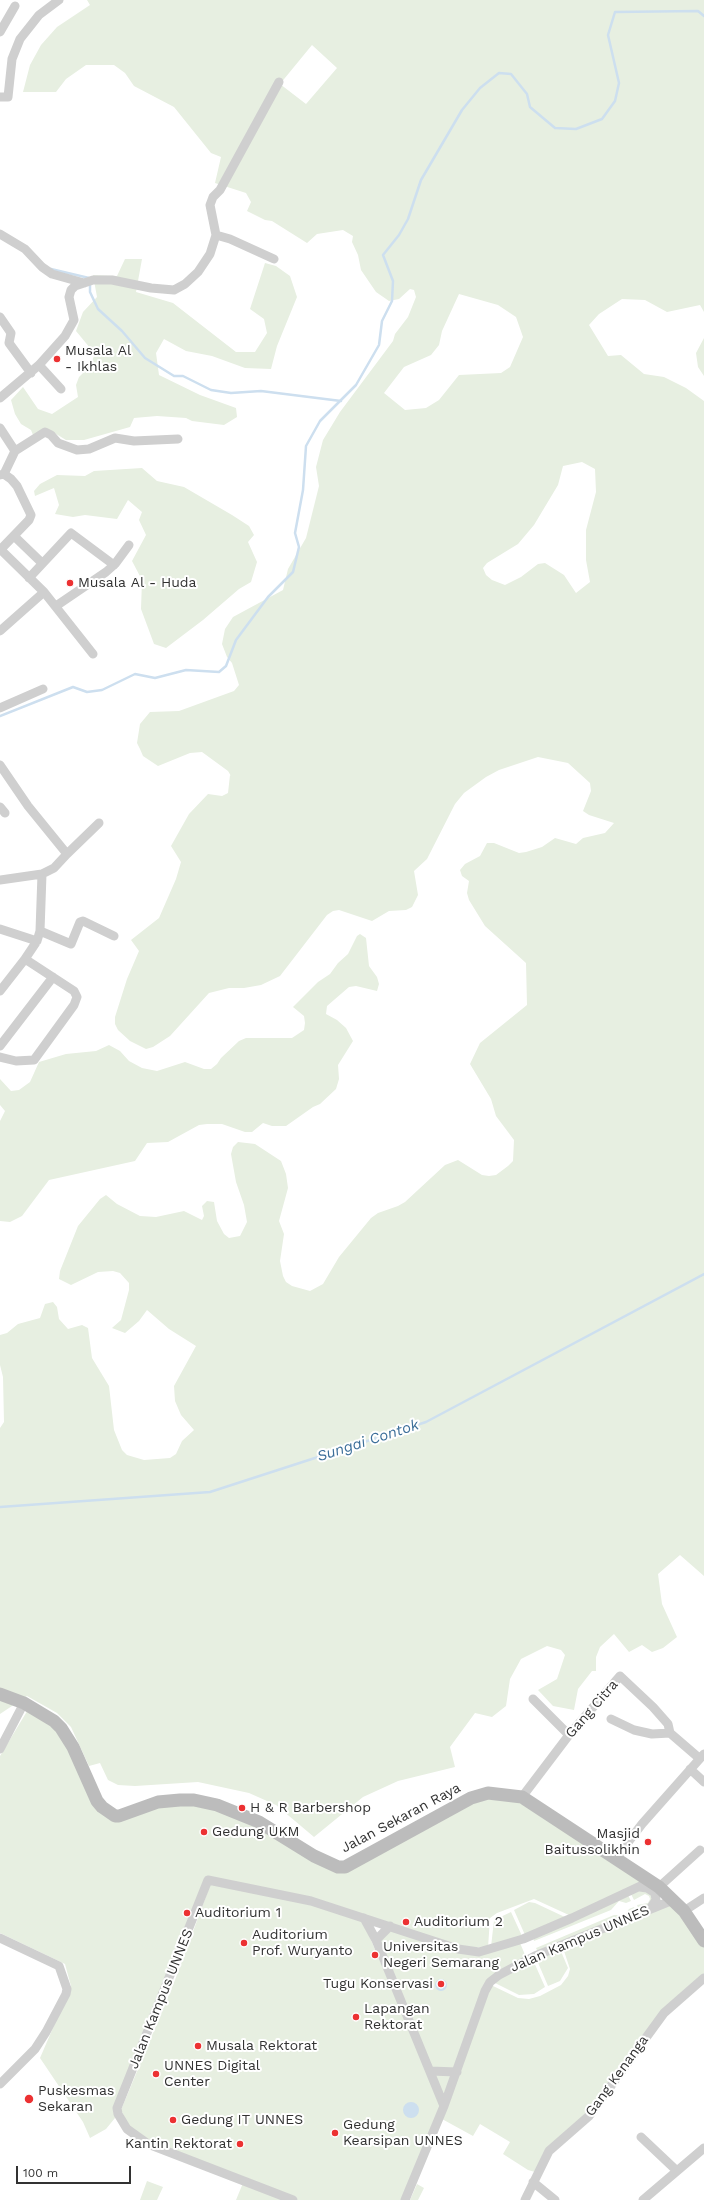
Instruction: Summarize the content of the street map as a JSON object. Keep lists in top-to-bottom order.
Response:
{
  "streets": {
    "main road": ["Jalan Sekaran Raya"],
    "street": ["Gang Citra", "Jalan Kampus UNNES", "Gang Kenanga"]
  },
  "crossings": [
    ["Gang Citra", "Jalan Sekaran Raya"]
  ],
  "water": ["Sungai Contok"],
  "places": [
    "Musala Al - Ikhlas",
    "Musala Al - Huda",
    "H & R Barbershop",
    "Gedung UKM",
    "Masjid Baitussolikhin",
    "Auditorium 1",
    "Auditorium 2",
    "Auditorium Prof. Wuryanto",
    "Universitas Negeri Semarang",
    "Tugu Konservasi",
    "Lapangan Rektorat",
    "Musala Rektorat",
    "UNNES Digital Center",
    "Puskesmas Sekaran",
    "Gedung IT UNNES",
    "Gedung Kearsipan UNNES",
    "Kantin Rektorat"
  ],
  "scale_bar": "100 m"
}
